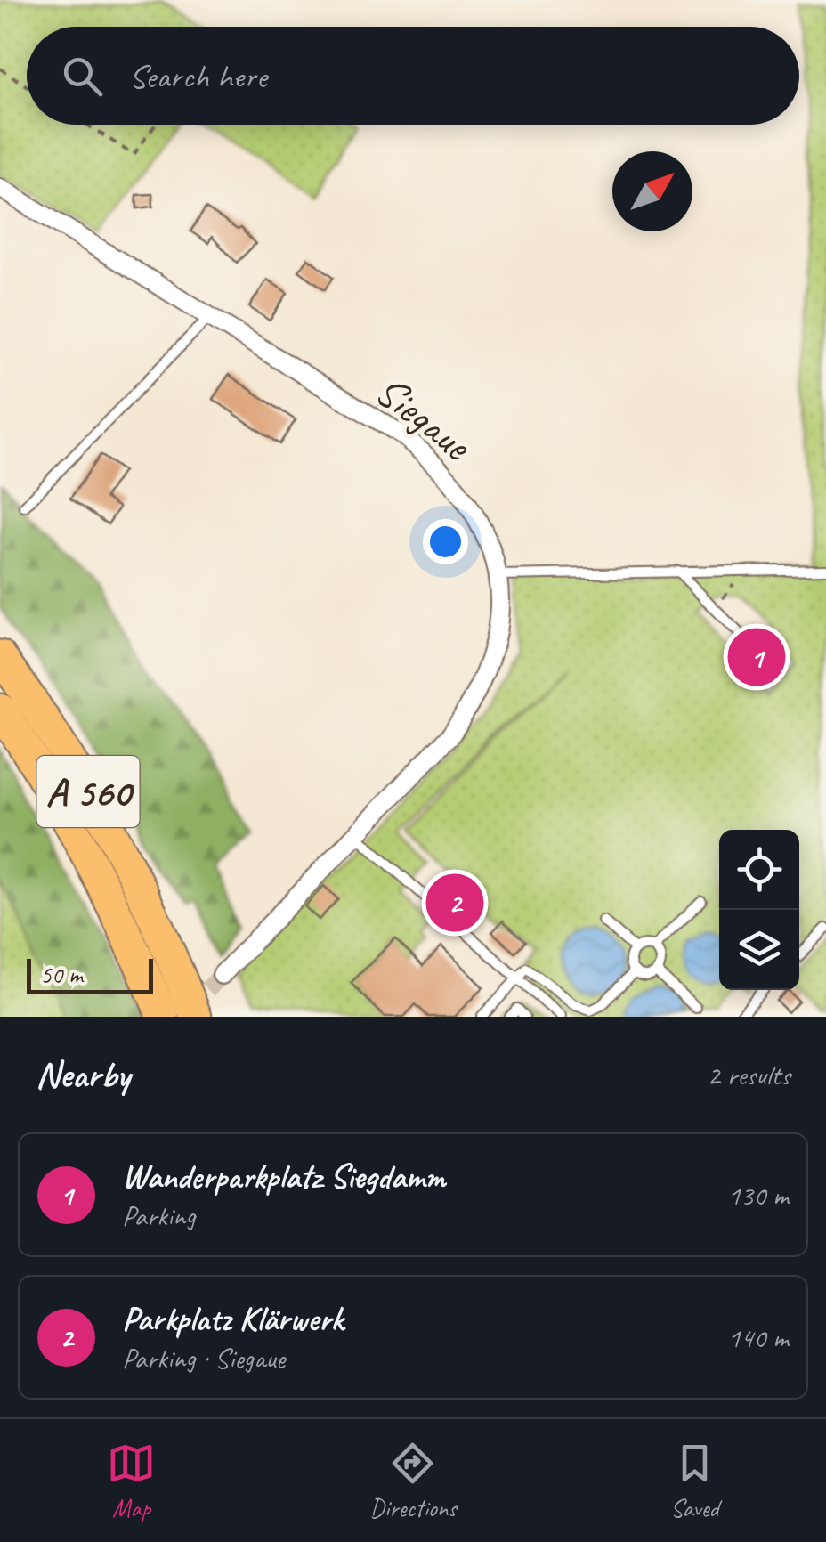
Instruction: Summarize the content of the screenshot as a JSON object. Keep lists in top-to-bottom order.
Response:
{
  "streets": {
    "highway": ["A 560"],
    "street": ["Siegaue"]
  },
  "scale_bar": "50 m",
  "north": "top right",
  "page": {
    "search": "Search here",
    "pins": ["1", "2"],
    "scale": "50 m",
    "heading": ["Nearby", "2 results"],
    "list": [
      {
        "mark": "1",
        "name": "Wanderparkplatz Siegdamm",
        "note": "Parking",
        "value": "130 m"
      },
      {
        "mark": "2",
        "name": "Parkplatz Klärwerk",
        "note": "Parking · Siegaue",
        "value": "140 m"
      }
    ],
    "nav": ["Map", "Directions", "Saved"]
  }
}
